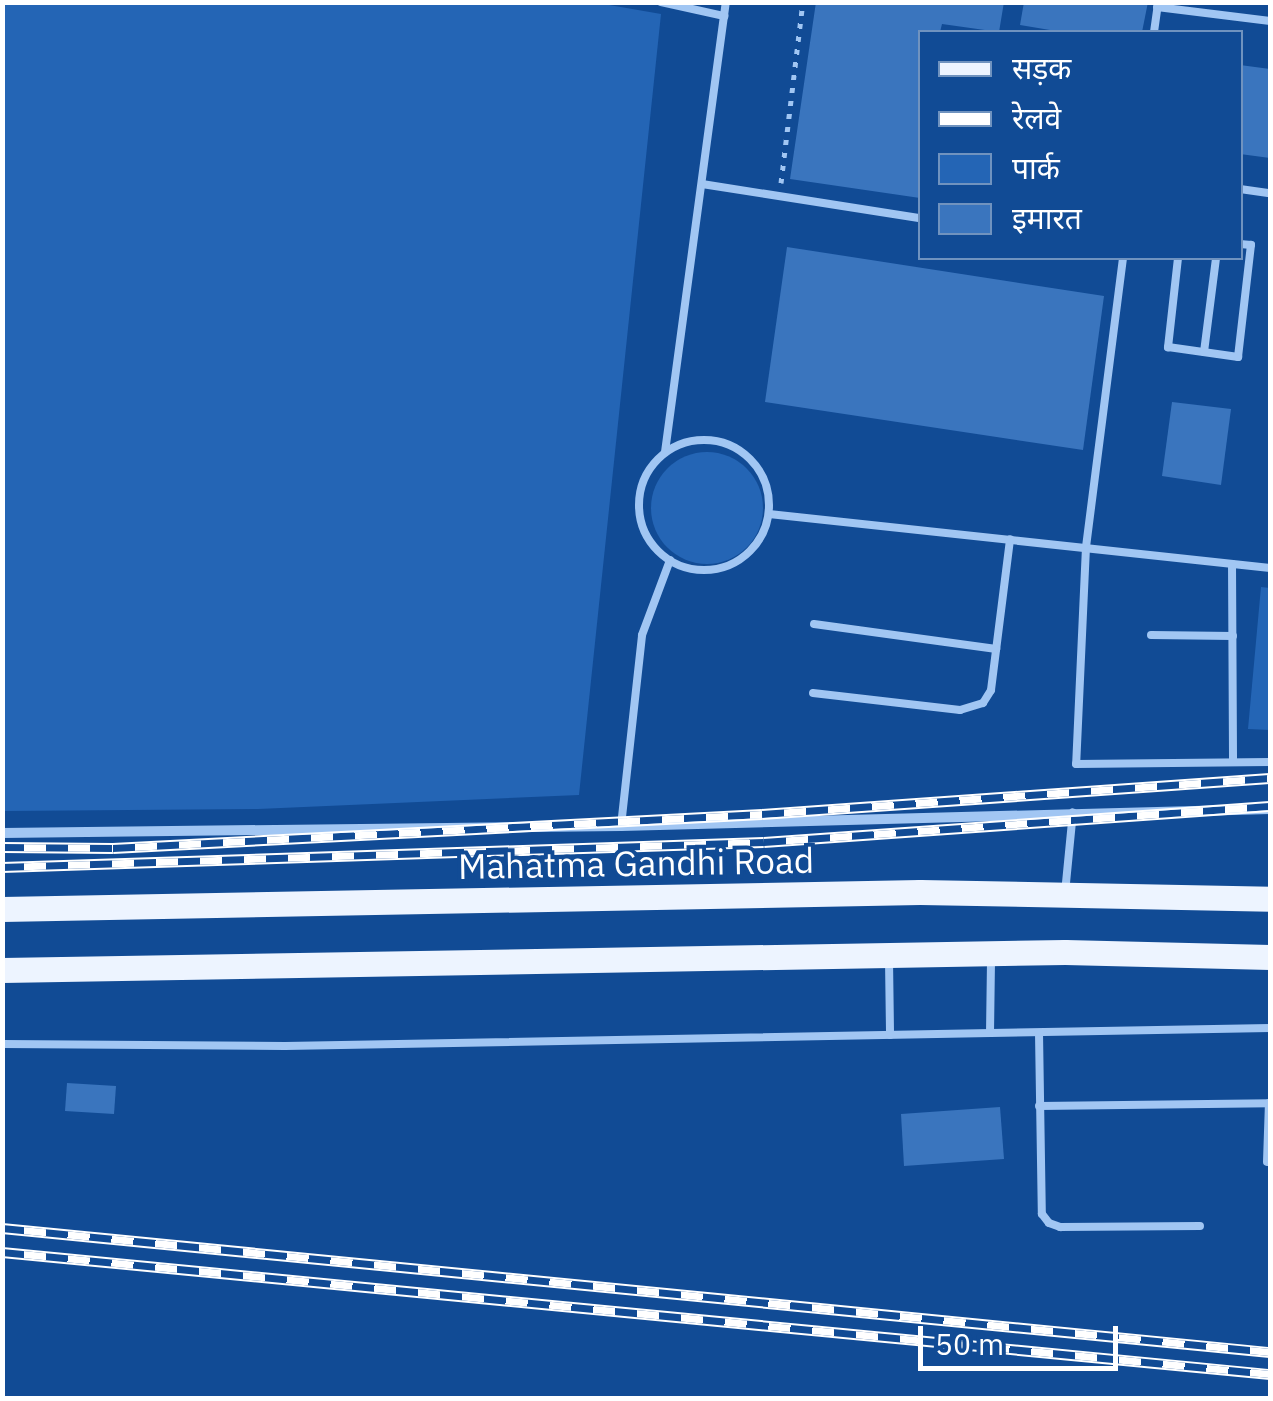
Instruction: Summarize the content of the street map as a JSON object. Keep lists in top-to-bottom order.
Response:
{
  "streets": {
    "main road": ["Mahatma Gandhi Road"]
  },
  "legend": [
    "सड़क",
    "रेलवे",
    "पार्क",
    "इमारत"
  ],
  "scale_bar": "50 m"
}
